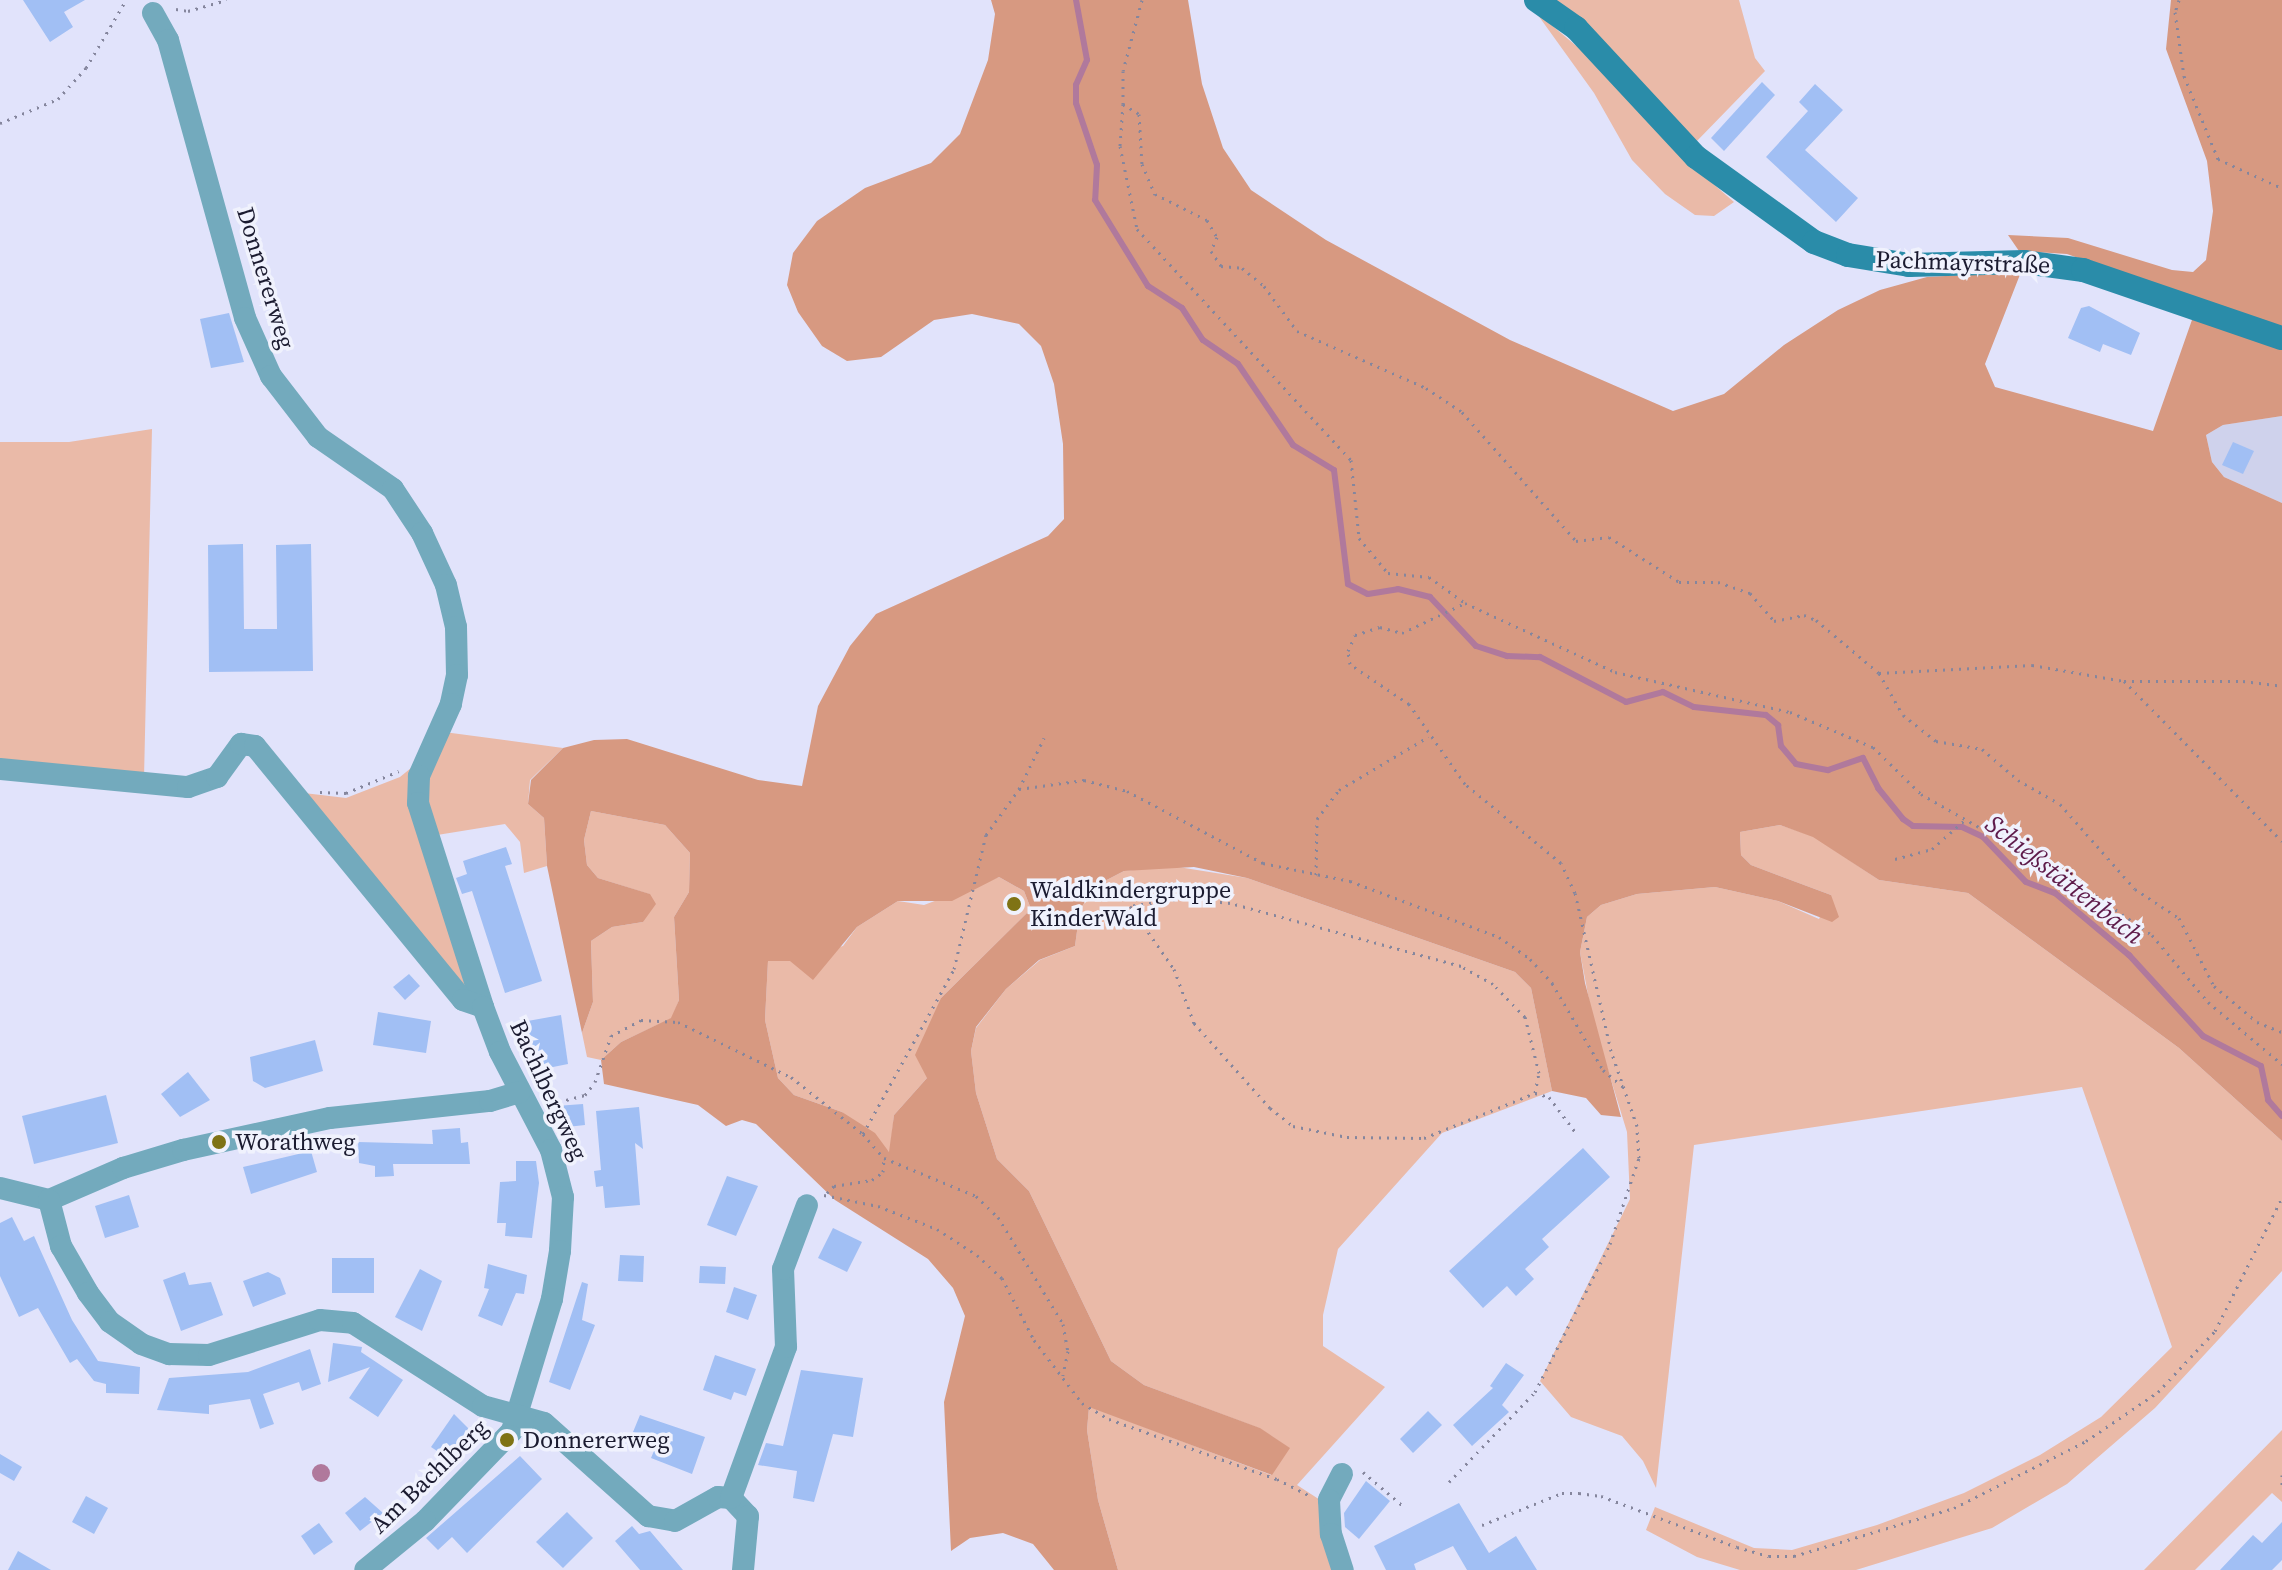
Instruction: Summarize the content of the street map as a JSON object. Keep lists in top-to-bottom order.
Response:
{
  "streets": {
    "street": [
      "Pachmayrstraße",
      "Donnererweg",
      "Bachlbergweg",
      "Am Bachlberg"
    ]
  },
  "crossings": [
    ["Donnererweg", "Bachlbergweg"],
    ["Bachlbergweg", "Am Bachlberg"]
  ],
  "water": ["Schießstättenbach"],
  "places": ["Waldkindergruppe KinderWald", "Worathweg", "Donnererweg"]
}
